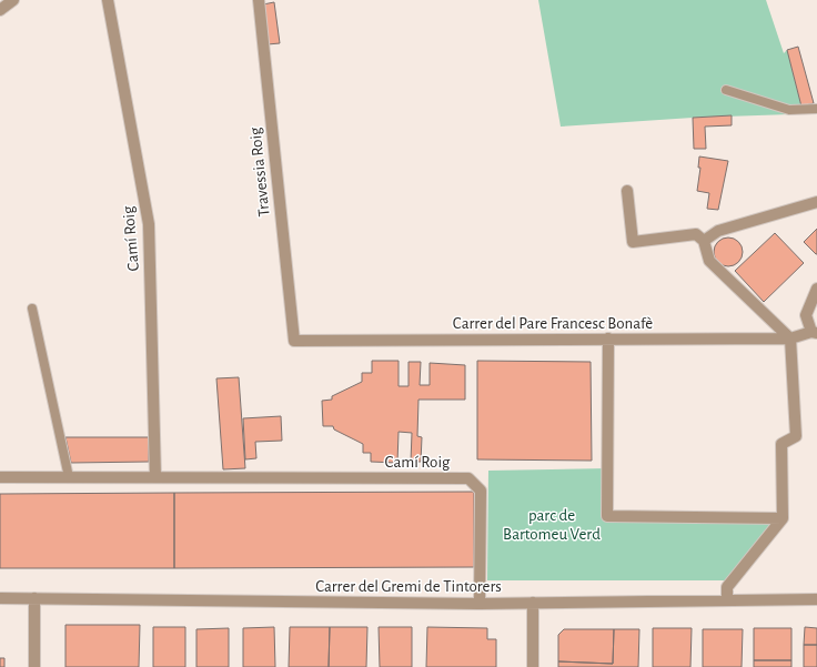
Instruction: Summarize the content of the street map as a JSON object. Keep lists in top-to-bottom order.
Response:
{
  "streets": {
    "street": [
      "Travessia Roig",
      "Camí Roig",
      "Carrer del Pare Francesc Bonafè",
      "Carrer del Gremi de Tintorers"
    ]
  },
  "crossings": [
    ["Travessia Roig", "Carrer del Pare Francesc Bonafè"],
    ["Camí Roig", "Carrer del Gremi de Tintorers"]
  ],
  "parks": ["parc de Bartomeu Verd"]
}
